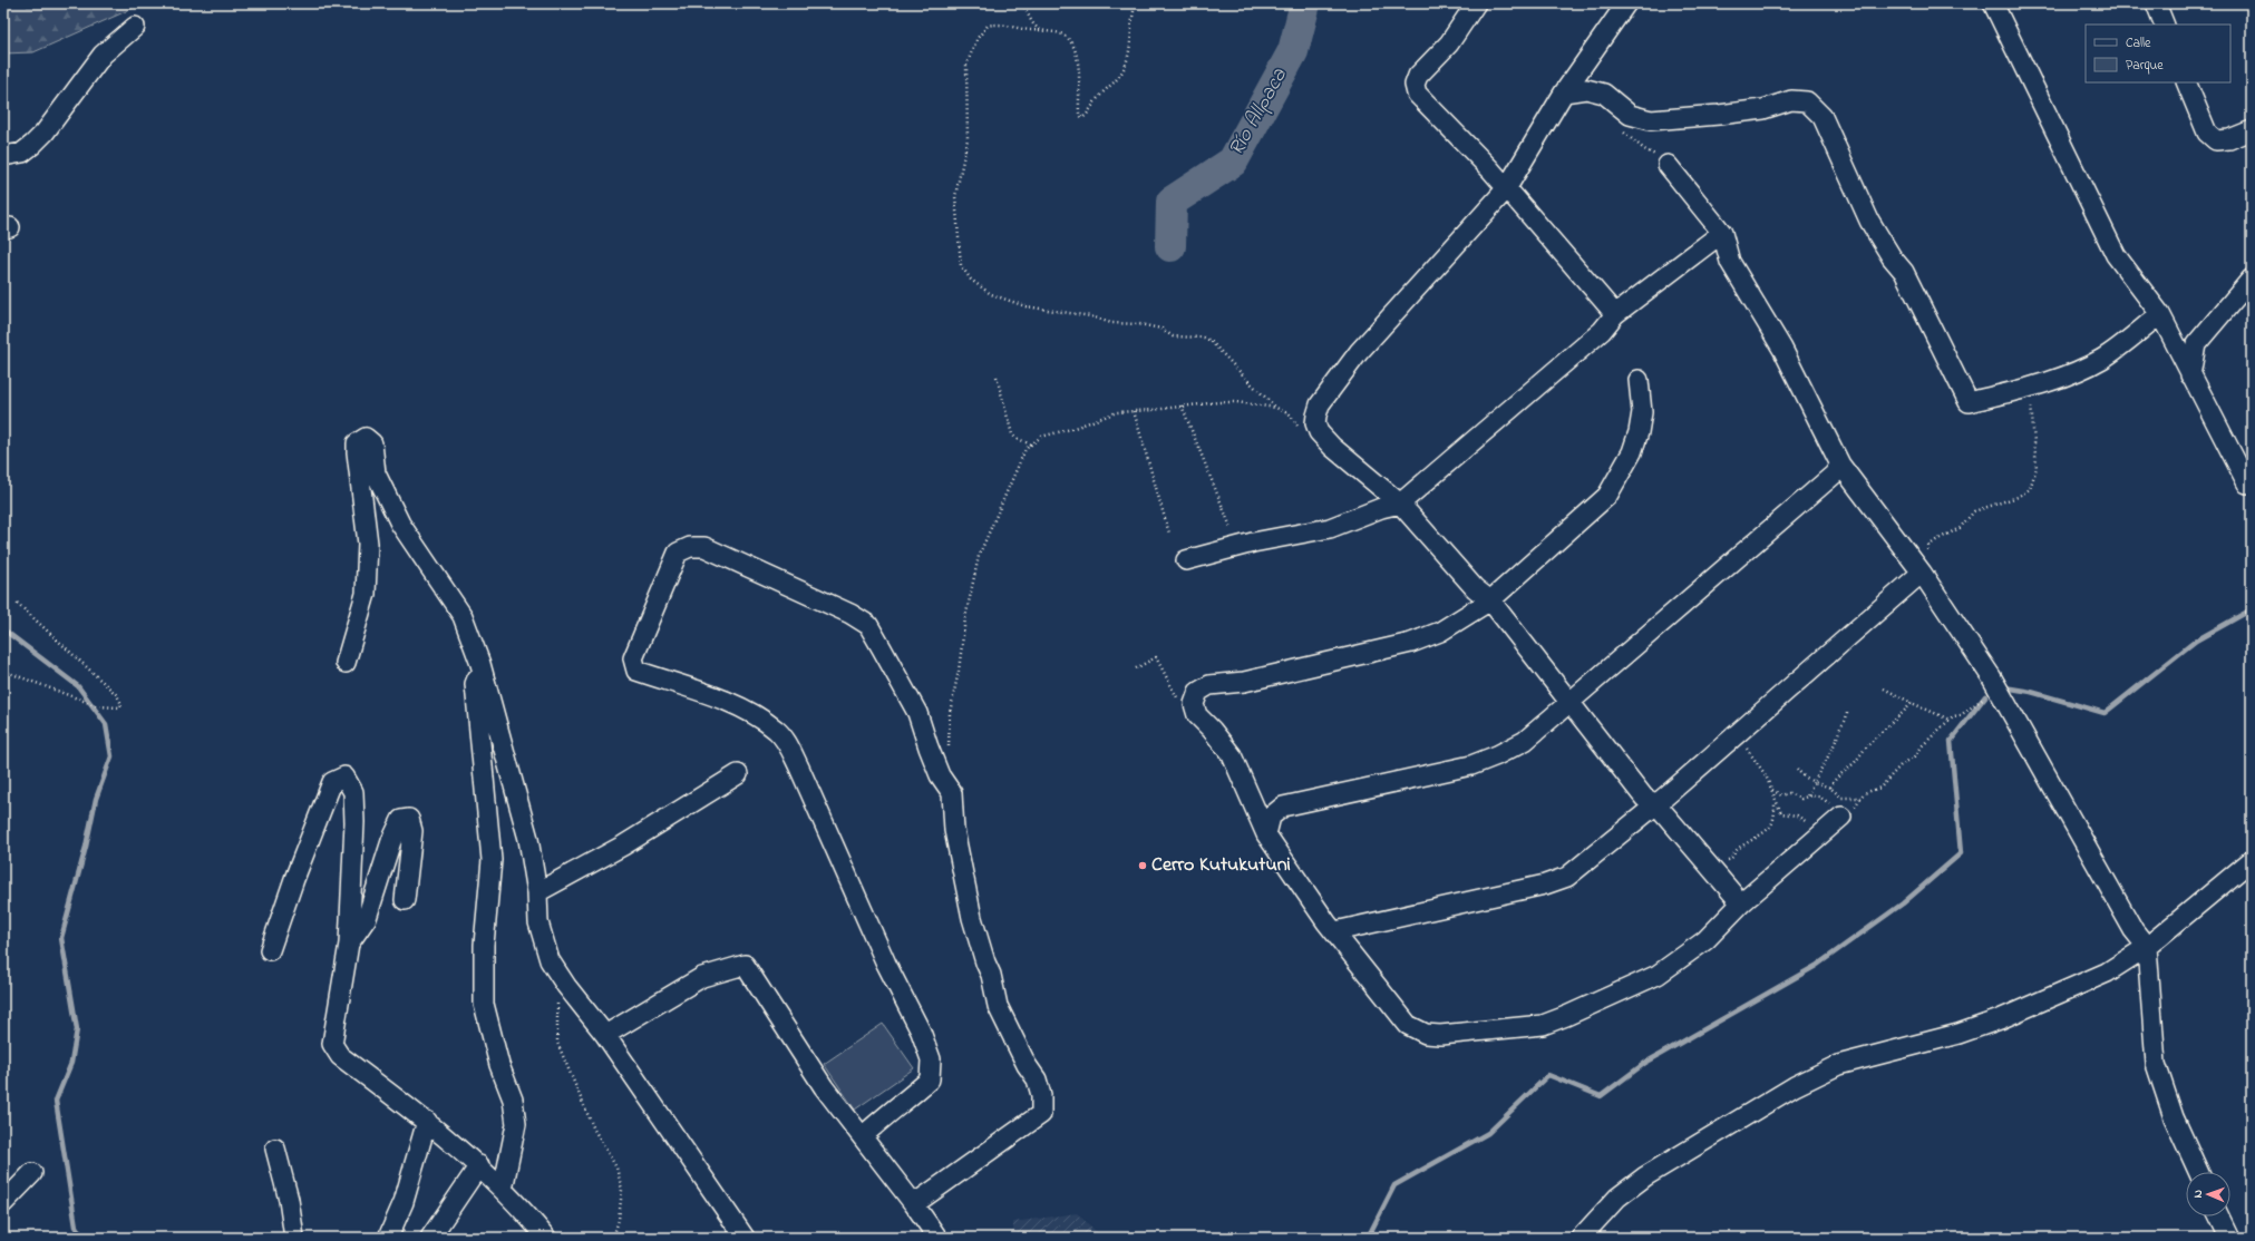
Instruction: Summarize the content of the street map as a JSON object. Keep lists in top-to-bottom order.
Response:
{
  "water": ["Río Allpaca"],
  "places": ["Cerro Kutukutuni"],
  "legend": ["Calle", "Parque"],
  "north": "left"
}
